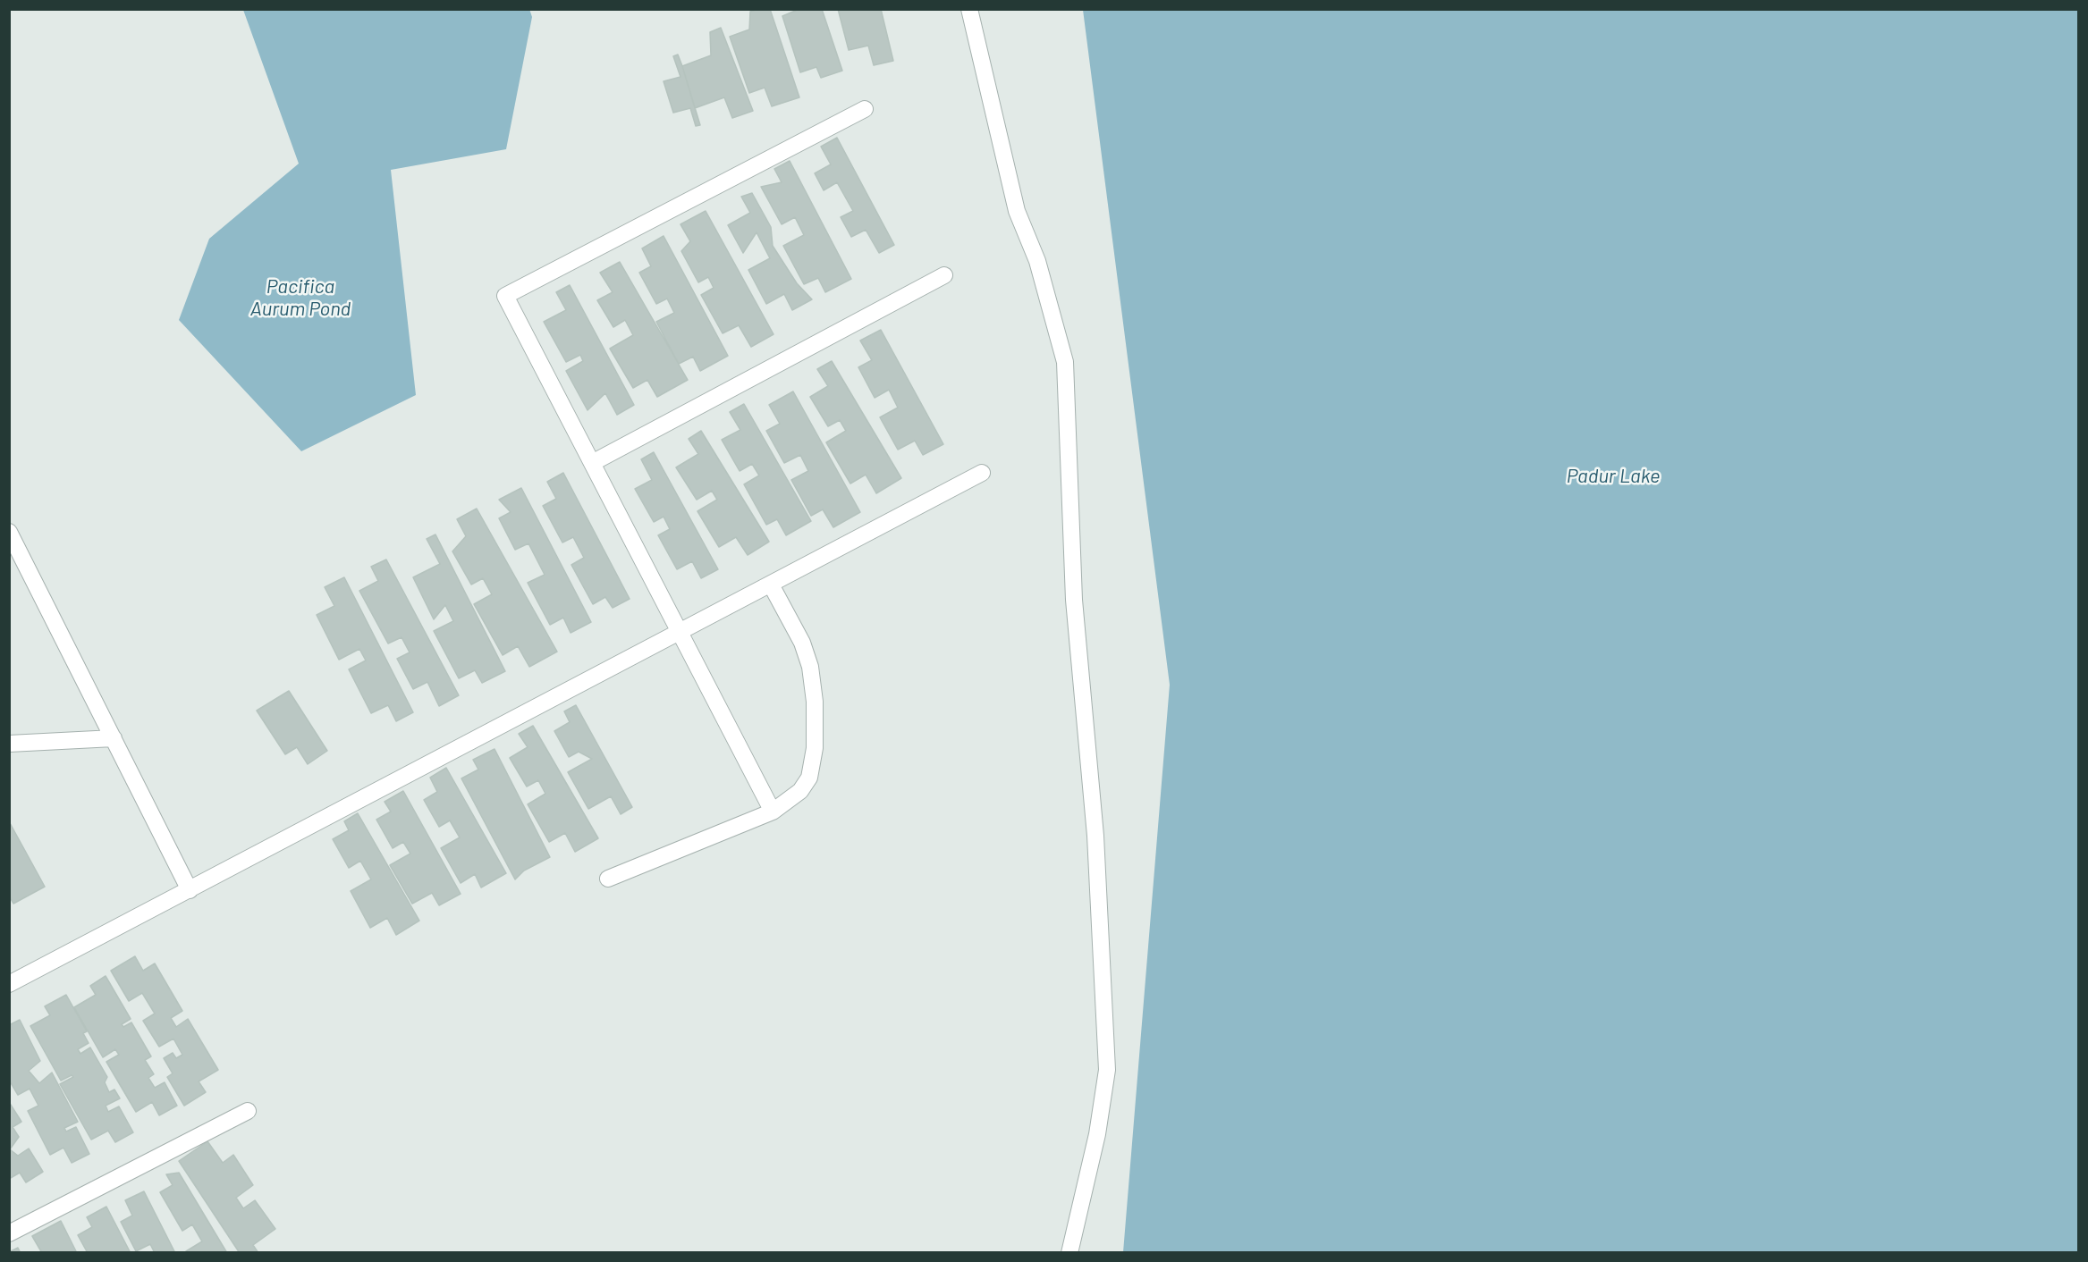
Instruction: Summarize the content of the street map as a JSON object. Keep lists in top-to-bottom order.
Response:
{
  "water": ["Pacifica Aurum Pond", "Padur Lake"]
}
